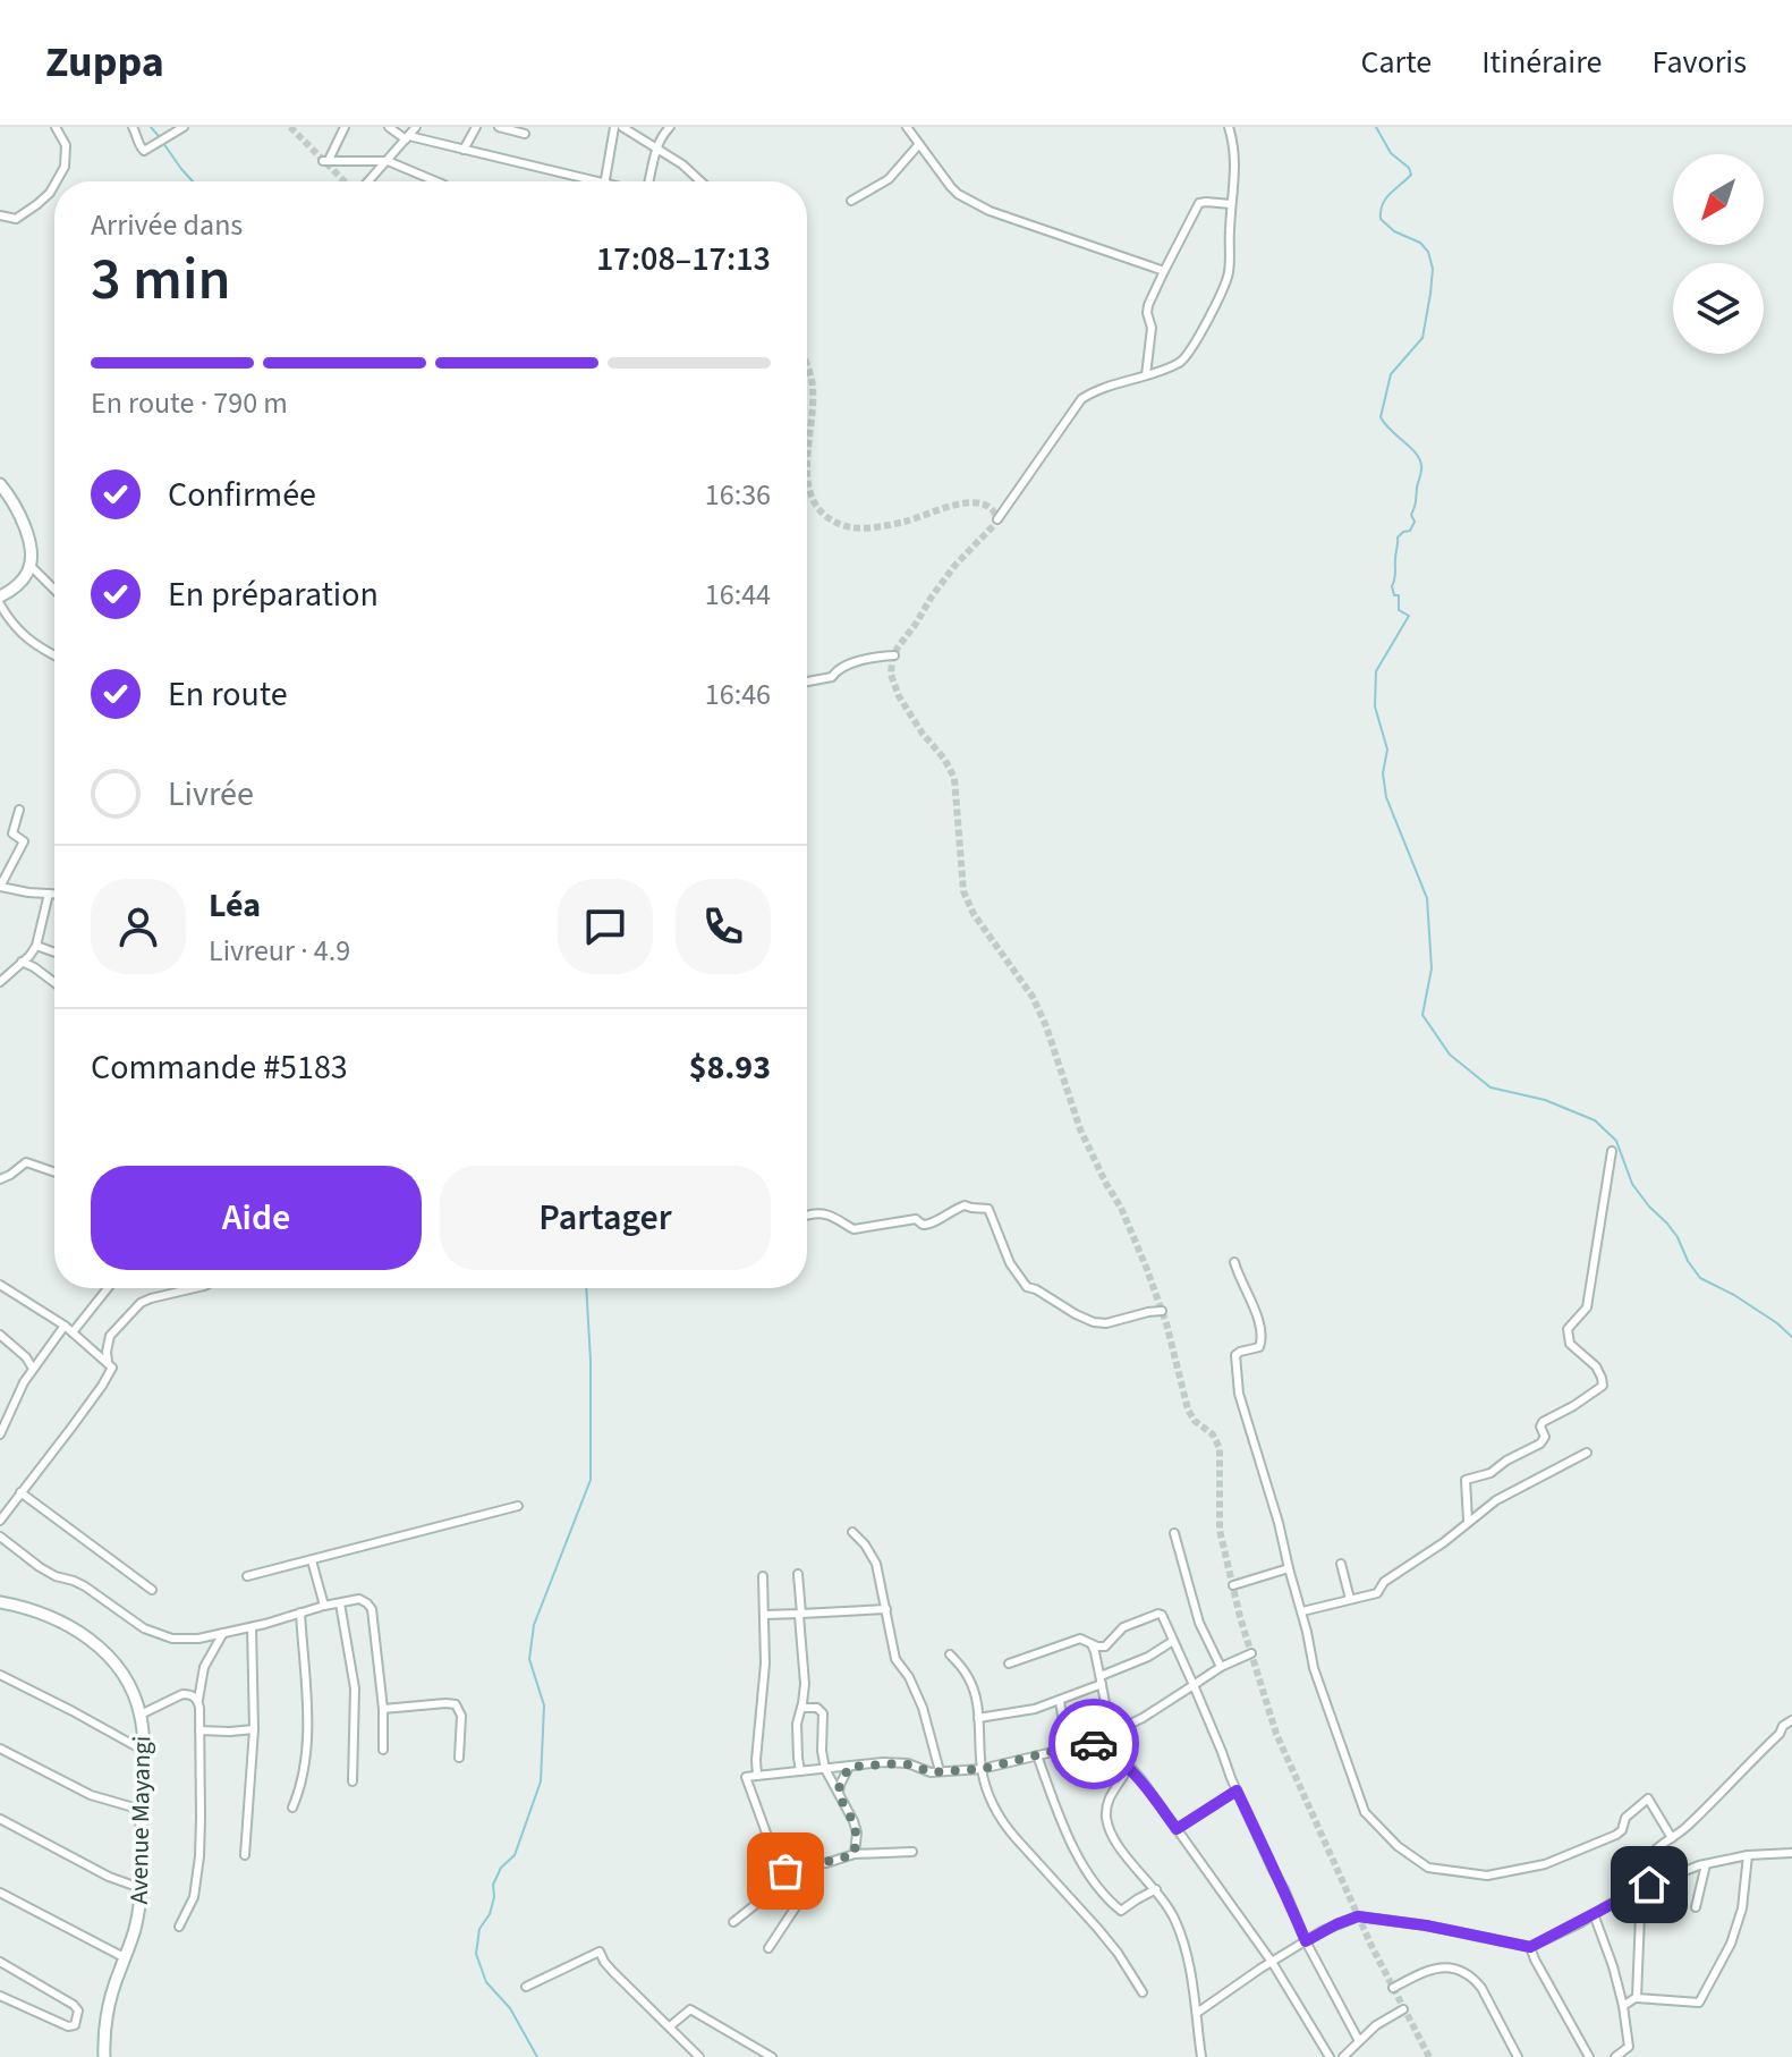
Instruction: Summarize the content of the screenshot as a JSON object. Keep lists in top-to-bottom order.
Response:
{
  "streets": {
    "street": ["Avenue Mayangi"]
  },
  "north": "bottom left",
  "page": {
    "header": "Zuppa",
    "nav": ["Carte", "Itinéraire", "Favoris"],
    "heading": ["3 min", "Arrivée dans", "17:08–17:13"],
    "panel": [
      "Léa",
      "Livreur · 4.9",
      "Commande #5183",
      "$8.93"
    ],
    "bar": "En route · 790 m",
    "list": [
      ["Confirmée", "16:36"],
      ["En préparation", "16:44"],
      ["En route", "16:46"],
      "Livrée"
    ],
    "buttons": ["Aide", "Partager"]
  }
}
